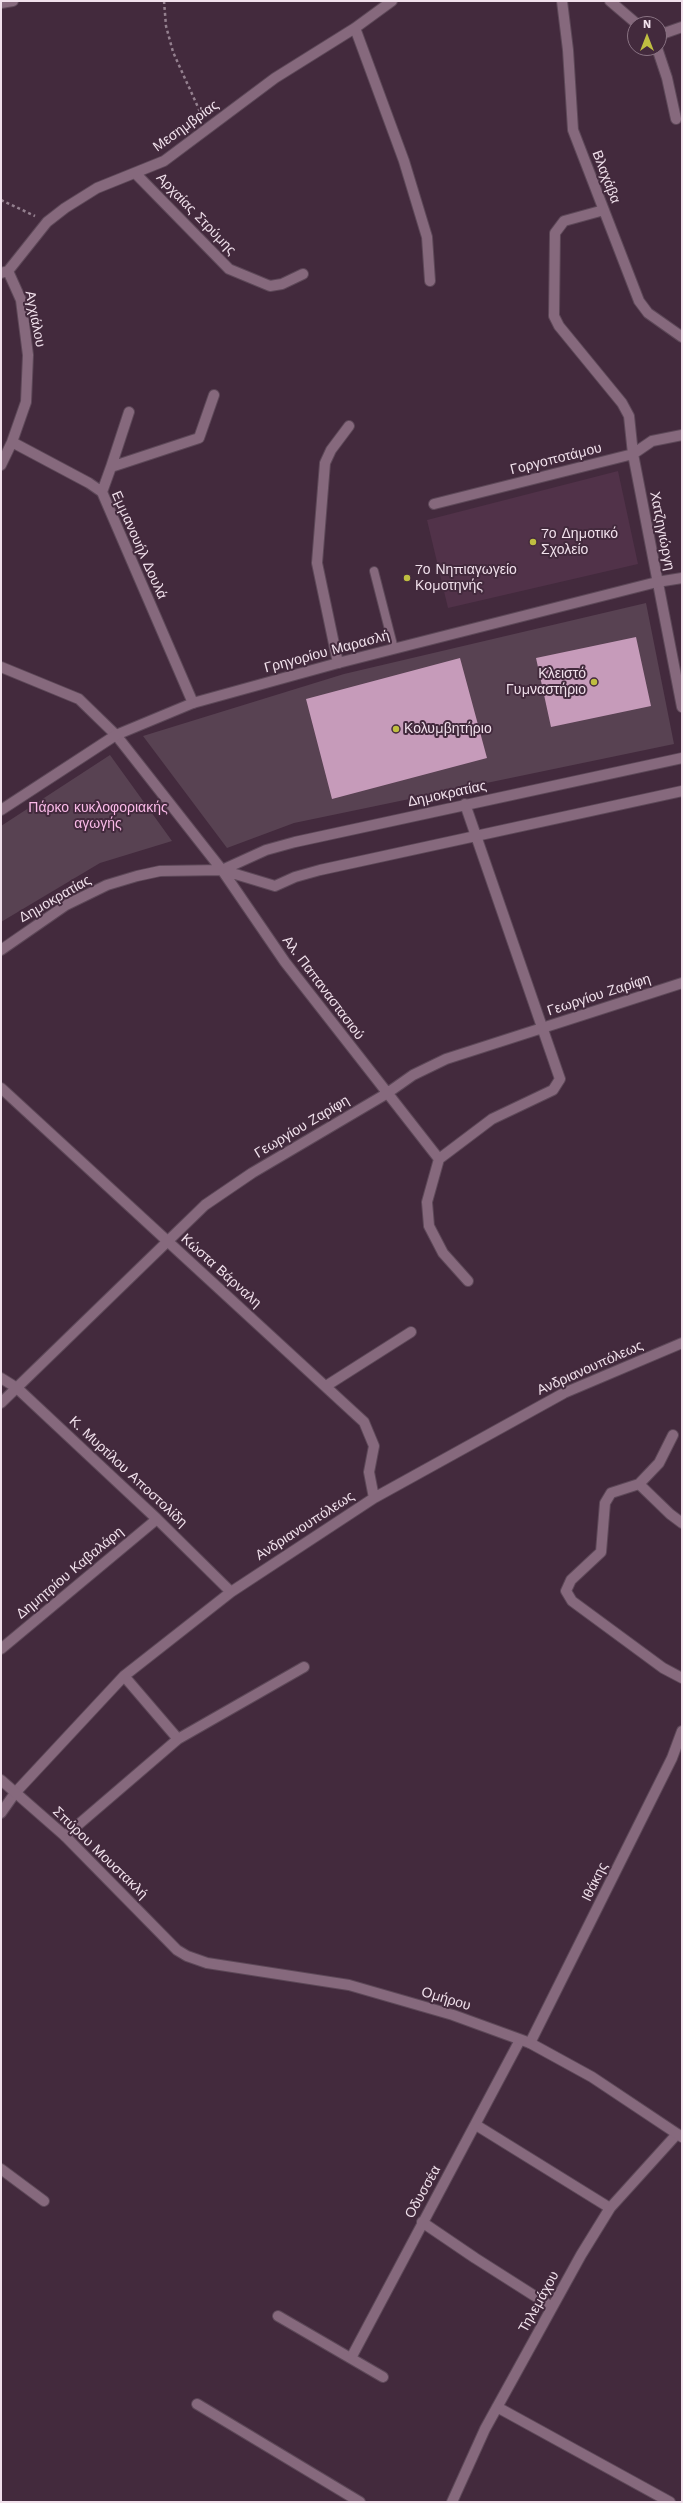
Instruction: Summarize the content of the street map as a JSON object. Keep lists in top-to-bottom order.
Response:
{
  "streets": {
    "street": [
      "Μεσημβρίας",
      "Βλαχάβα",
      "Αρχαίας Στρύμης",
      "Αγχιάλου",
      "Γοργοποτάμου",
      "Χατζηγιώργη",
      "Εμμανουήλ Δουλά",
      "Γρηγορίου Μαρασλή",
      "Δημοκρατίας",
      "Αλ. Παπαναστασιού",
      "Γεωργίου Ζαρίφη",
      "Κώστα Βάρναλη",
      "Ανδριανουπόλεως",
      "Κ. Μυρτίλου Αποστολίδη",
      "Δημητρίου Καβαλάρη",
      "Σπύρου Μουστακλή",
      "Ιθάκης",
      "Ομήρου",
      "Οδυσσέα",
      "Τηλεμάχου"
    ]
  },
  "crossings": [
    ["Μεσημβρίας", "Αρχαίας Στρύμης"],
    ["Μεσημβρίας", "Αγχιάλου"],
    ["Βλαχάβα", "Χατζηγιώργη"],
    ["Αγχιάλου", "Εμμανουήλ Δουλά"],
    ["Γοργοποτάμου", "Χατζηγιώργη"],
    ["Χατζηγιώργη", "Γρηγορίου Μαρασλή"],
    ["Εμμανουήλ Δουλά", "Γρηγορίου Μαρασλή"],
    ["Γρηγορίου Μαρασλή", "Αλ. Παπαναστασιού"],
    ["Δημοκρατίας", "Αλ. Παπαναστασιού"],
    ["Αλ. Παπαναστασιού", "Γεωργίου Ζαρίφη"],
    ["Γεωργίου Ζαρίφη", "Κώστα Βάρναλη"],
    ["Γεωργίου Ζαρίφη", "Κ. Μυρτίλου Αποστολίδη"],
    ["Κώστα Βάρναλη", "Ανδριανουπόλεως"],
    ["Ανδριανουπόλεως", "Κ. Μυρτίλου Αποστολίδη"],
    ["Ανδριανουπόλεως", "Σπύρου Μουστακλή"],
    ["Κ. Μυρτίλου Αποστολίδη", "Δημητρίου Καβαλάρη"],
    ["Σπύρου Μουστακλή", "Ομήρου"],
    ["Ιθάκης", "Ομήρου"],
    ["Ομήρου", "Οδυσσέα"],
    ["Ομήρου", "Τηλεμάχου"]
  ],
  "parks": ["Πάρκο κυκλοφοριακής αγωγής"],
  "places": [
    "7ο Δημοτικό Σχολείο",
    "7ο Νηπιαγωγείο Κομοτηνής",
    "Κλειστό Γυμναστήριο",
    "Κολυμβητήριο"
  ],
  "north": "top"
}
